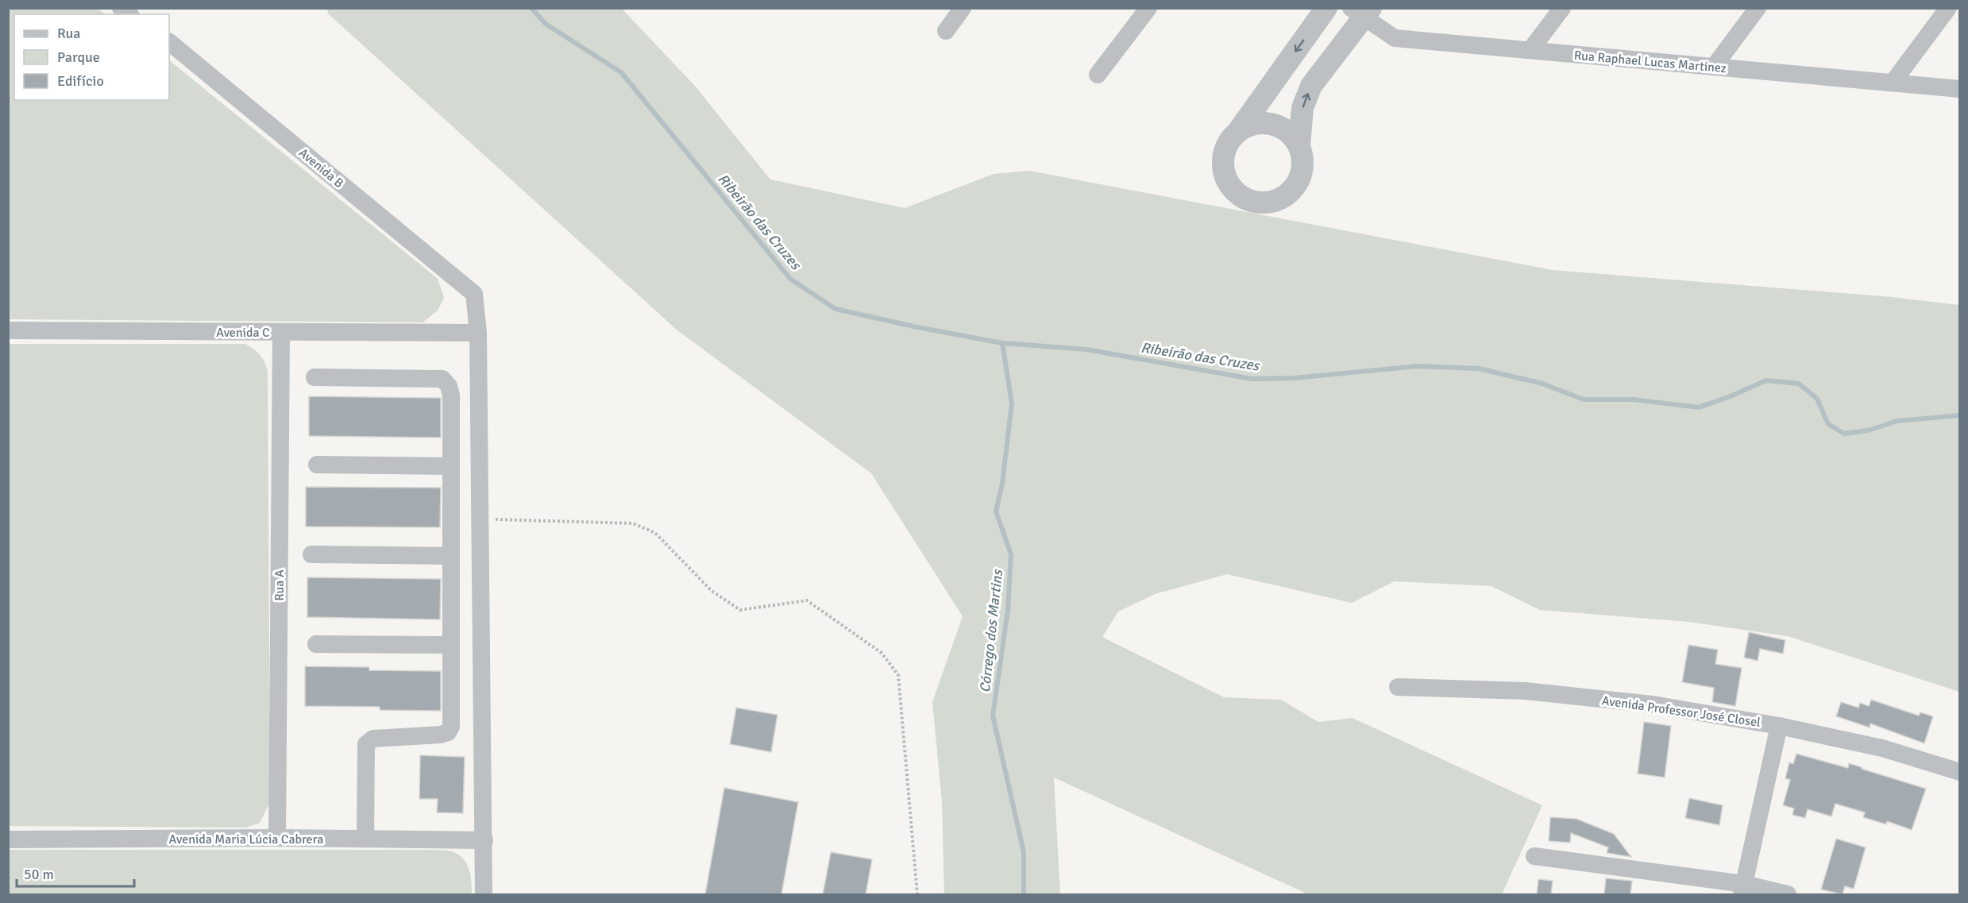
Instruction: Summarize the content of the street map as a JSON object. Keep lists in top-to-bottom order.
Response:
{
  "streets": {
    "street": [
      "Rua Raphael Lucas Martinez",
      "Avenida B",
      "Avenida C",
      "Rua A",
      "Avenida Professor José Closel",
      "Avenida Maria Lúcia Cabrera"
    ]
  },
  "crossings": [
    ["Avenida B", "Avenida C"],
    ["Avenida C", "Rua A"],
    ["Rua A", "Avenida Maria Lúcia Cabrera"]
  ],
  "water": ["Ribeirão das Cruzes", "Córrego dos Martins"],
  "legend": ["Rua", "Parque", "Edifício"],
  "scale_bar": "50 m"
}
